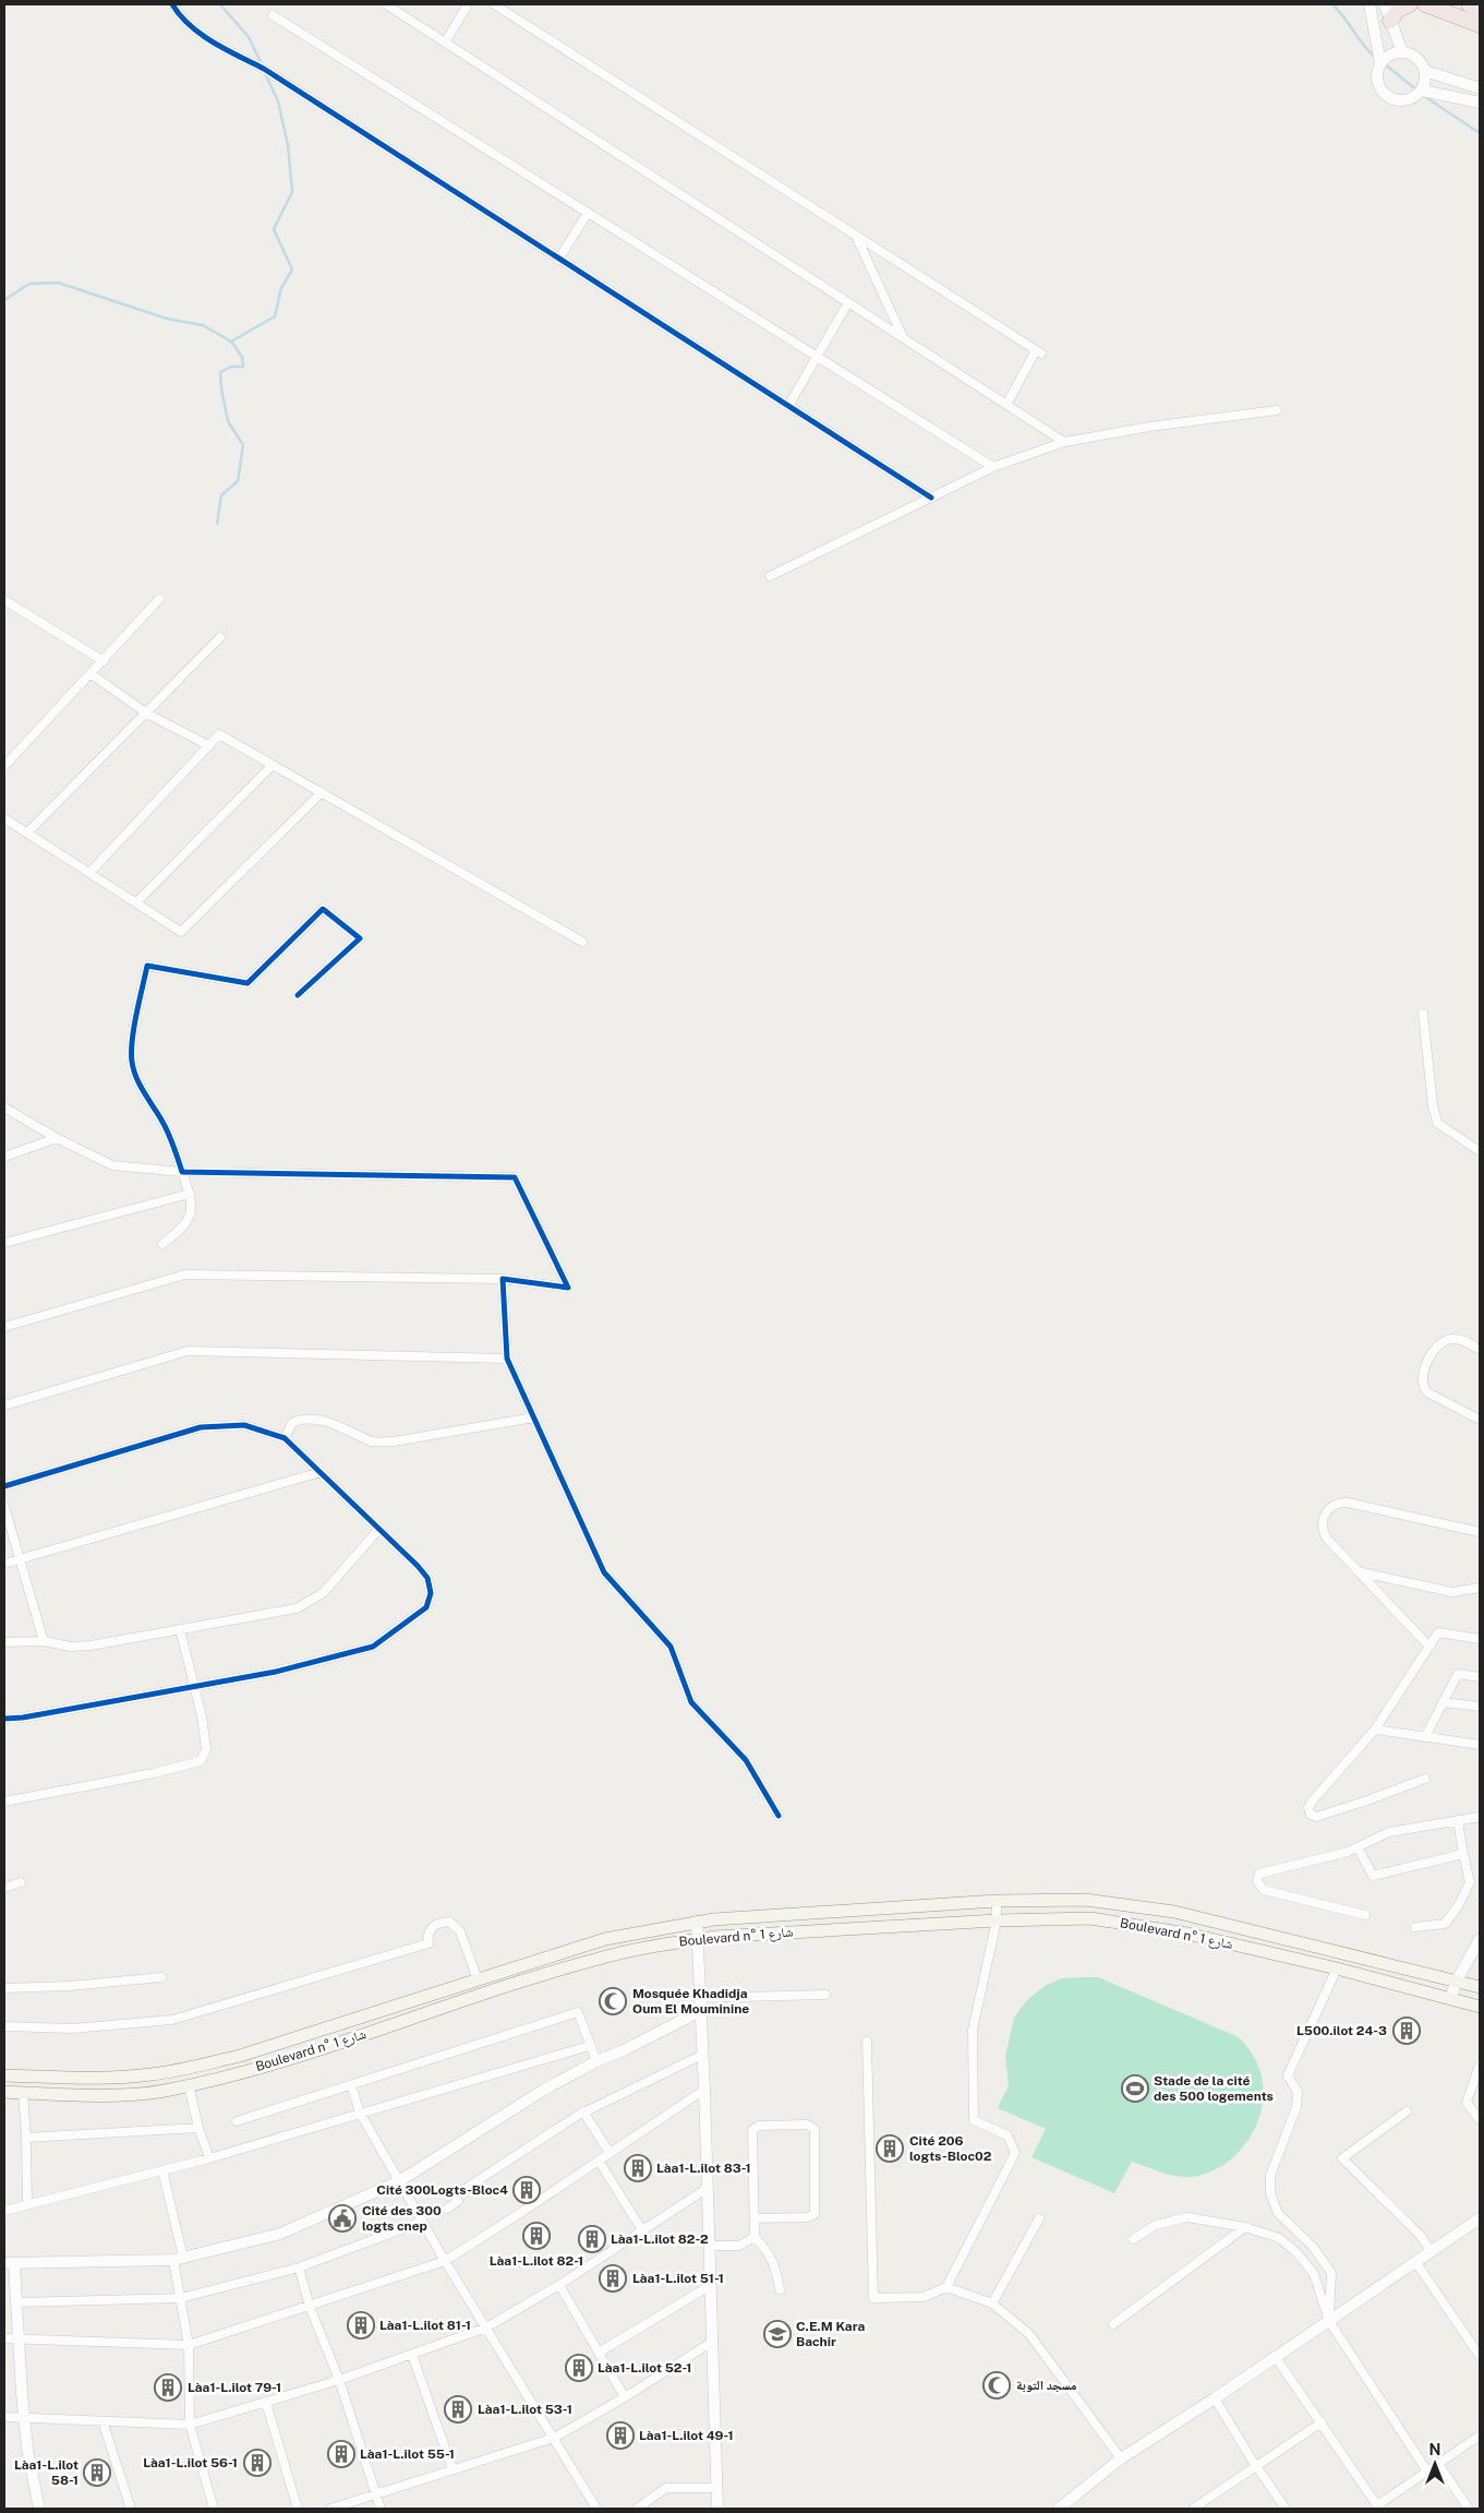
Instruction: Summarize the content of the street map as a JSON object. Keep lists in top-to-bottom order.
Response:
{
  "streets": {
    "main road": ["Boulevard n° شارع 1"]
  },
  "places": {
    "mosque": ["Mosquée Khadidja Oum El Mouminine", "مسجد التوبة"],
    "building": [
      "L500.ilot 24-3",
      "Cité 206 logts-Bloc02",
      "Làa1-L.ilot 83-1",
      "Cité 300Logts-Bloc4",
      "Làa1-L.ilot 82-1",
      "Làa1-L.ilot 82-2",
      "Làa1-L.ilot 51-1",
      "Làa1-L.ilot 81-1",
      "Làa1-L.ilot 52-1",
      "Làa1-L.ilot 79-1",
      "Làa1-L.ilot 53-1",
      "Làa1-L.ilot 49-1",
      "Làa1-L.ilot 55-1",
      "Làa1-L.ilot 56-1",
      "Làa1-L.ilot 58-1"
    ],
    "sports": ["Stade de la cité des 500 logements"],
    "public building": ["Cité des 300 logts cnep"],
    "school or university": ["C.E.M Kara Bachir"]
  },
  "north": "top"
}
